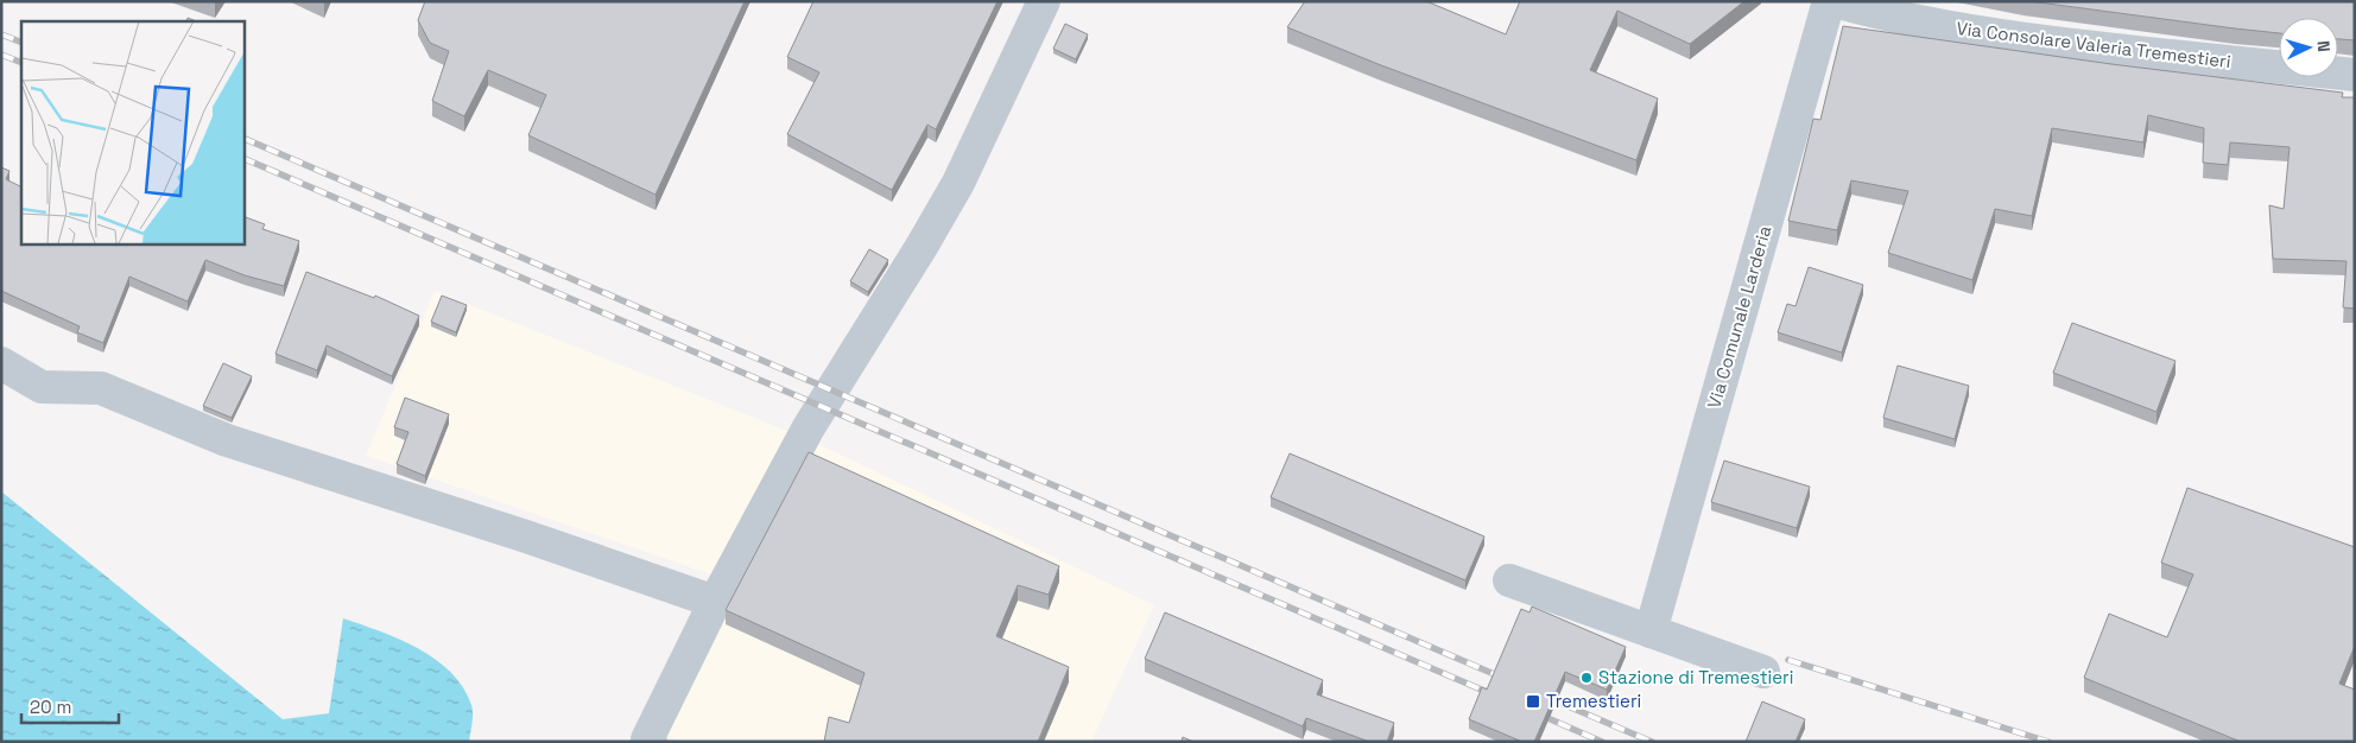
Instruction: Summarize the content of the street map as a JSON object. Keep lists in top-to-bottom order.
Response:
{
  "streets": {
    "street": ["Via Consolare Valeria Tremestieri", "Via Comunale Larderia"]
  },
  "places": {
    "other": ["Stazione di Tremestieri"],
    "transit": ["Tremestieri"]
  },
  "scale_bar": "20 m",
  "north": "right"
}
